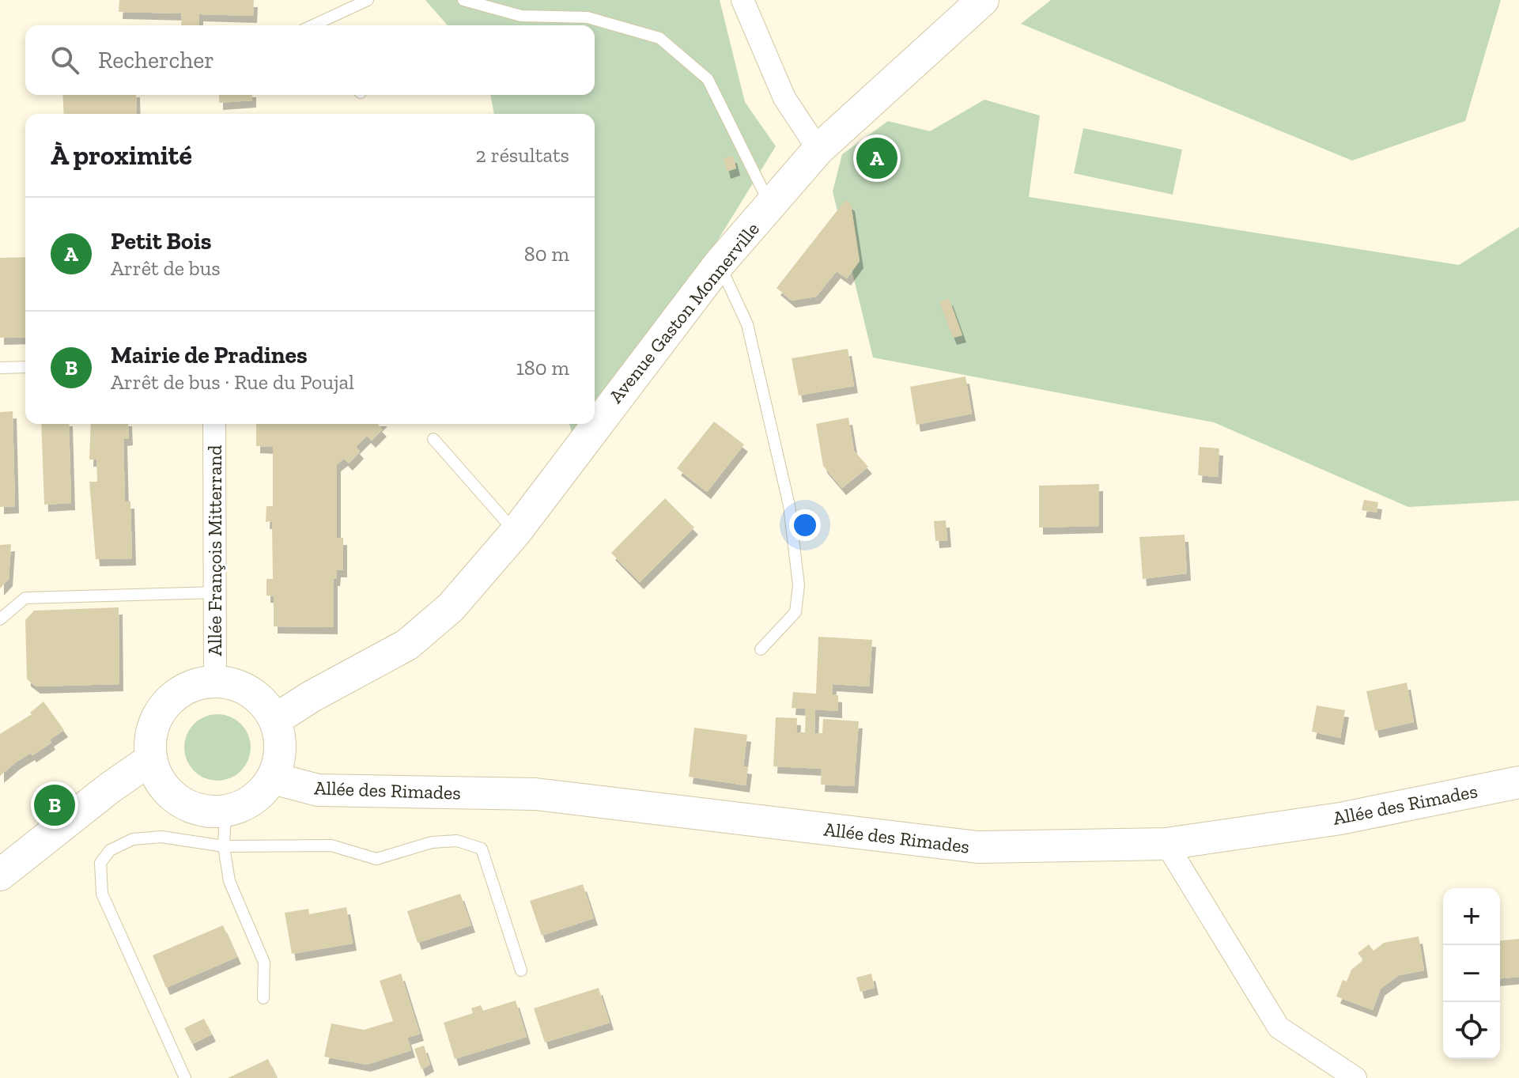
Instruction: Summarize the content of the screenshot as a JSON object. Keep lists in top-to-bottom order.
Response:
{
  "streets": {
    "main road": ["Avenue Gaston Monnerville", "Allée des Rimades"],
    "street": ["Allée François Mitterrand"]
  },
  "crossings": [
    ["Avenue Gaston Monnerville", "Allée François Mitterrand"],
    ["Avenue Gaston Monnerville", "Allée des Rimades"],
    ["Allée François Mitterrand", "Allée des Rimades"]
  ],
  "page": {
    "search": "Rechercher",
    "heading": ["À proximité", "2 résultats"],
    "pins": ["A", "B"],
    "list": [
      {
        "mark": "A",
        "name": "Petit Bois",
        "note": "Arrêt de bus",
        "value": "80 m"
      },
      {
        "mark": "B",
        "name": "Mairie de Pradines",
        "note": "Arrêt de bus · Rue du Poujal",
        "value": "180 m"
      }
    ],
    "map_buttons": ["+", "−"]
  }
}
